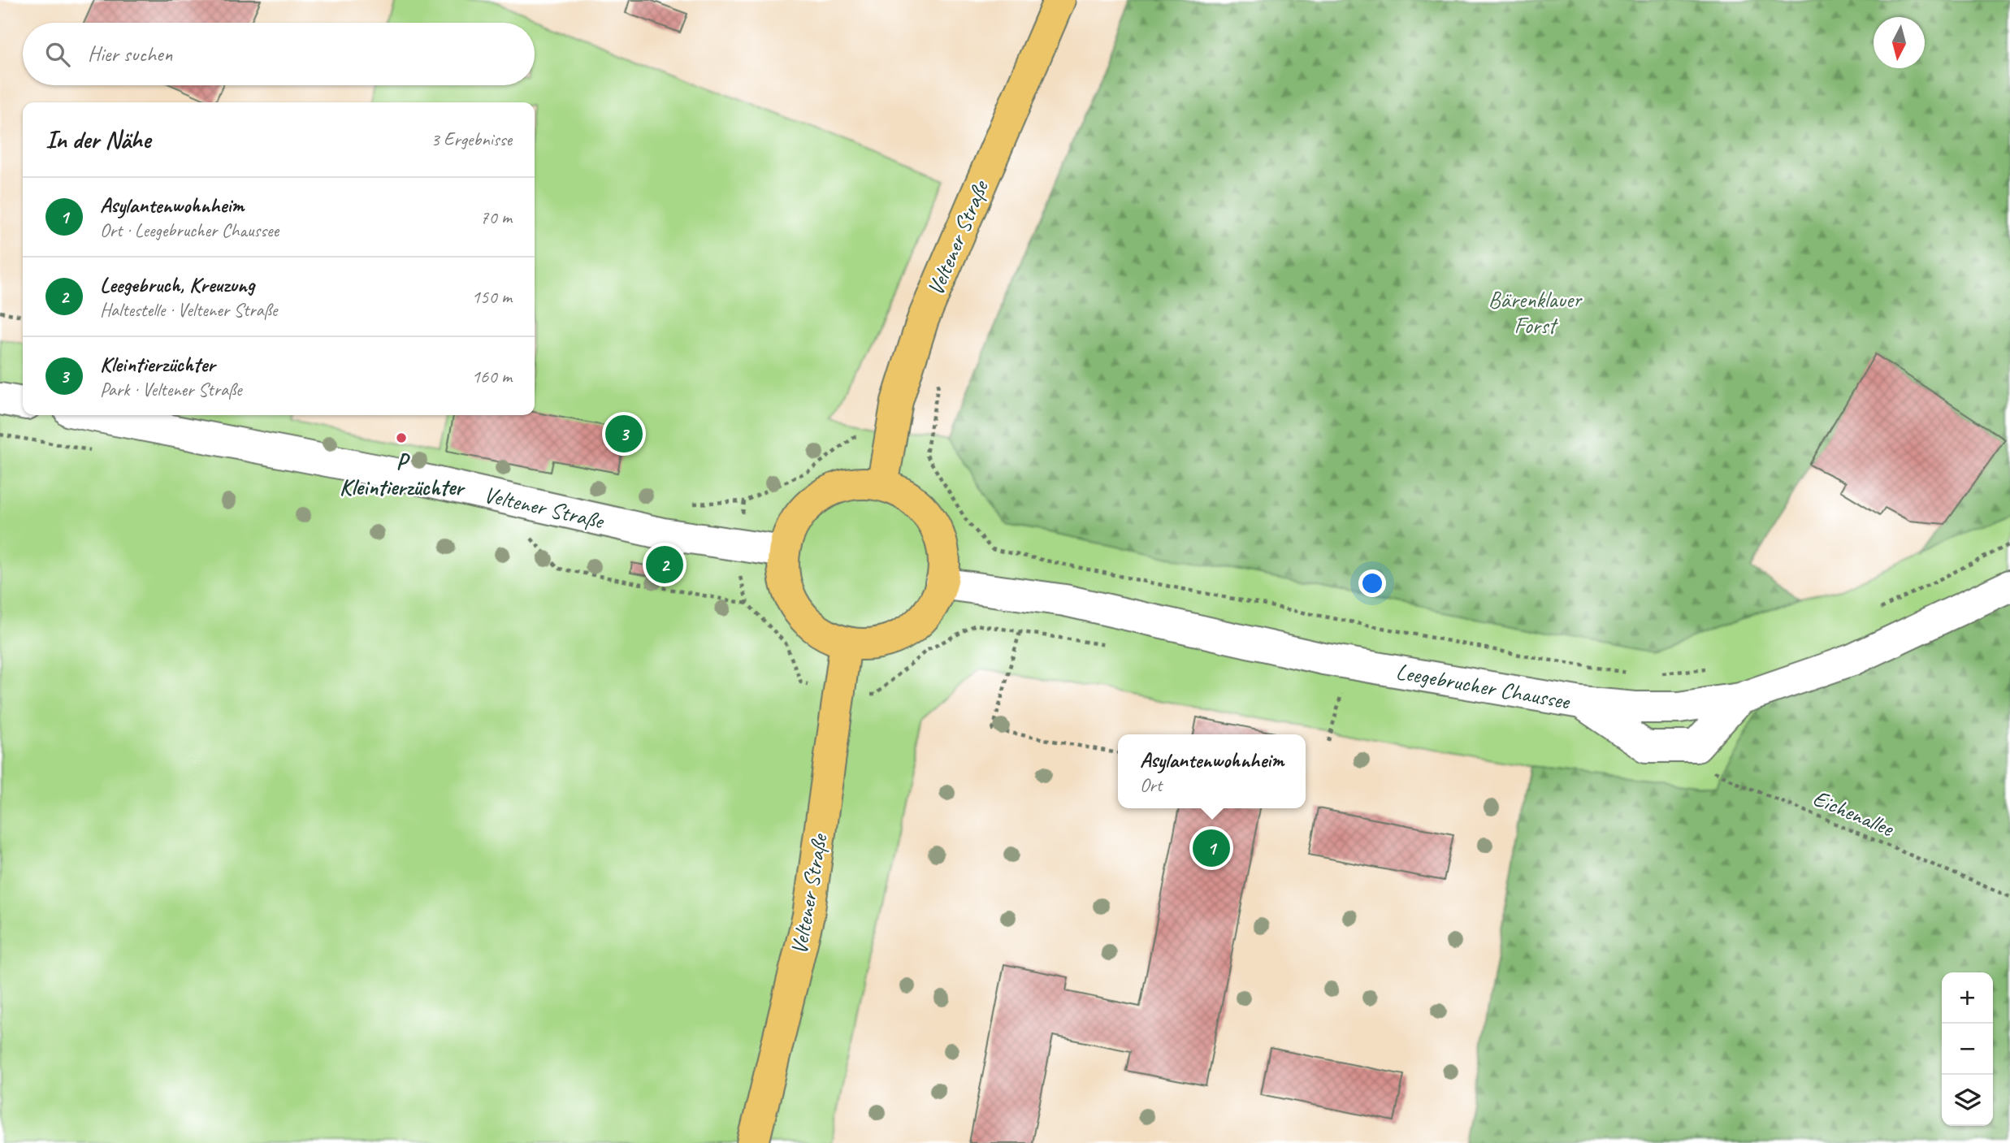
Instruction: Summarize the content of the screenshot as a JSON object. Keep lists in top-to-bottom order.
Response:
{
  "streets": {
    "main road": ["Veltener Straße"],
    "street": ["Leegebrucher Chaussee"],
    "path": ["Eichenallee"]
  },
  "crossings": [
    ["Veltener Straße", "Leegebrucher Chaussee"]
  ],
  "parks": ["Bärenklauer Forst"],
  "places": ["P Kleintierzüchter"],
  "north": "bottom",
  "page": {
    "search": "Hier suchen",
    "heading": ["In der Nähe", "3 Ergebnisse"],
    "list": [
      {
        "mark": "1",
        "name": "Asylantenwohnheim",
        "note": "Ort · Leegebrucher Chaussee",
        "value": "70 m"
      },
      {
        "mark": "2",
        "name": "Leegebruch, Kreuzung",
        "note": "Haltestelle · Veltener Straße",
        "value": "150 m"
      },
      {
        "mark": "3",
        "name": "Kleintierzüchter",
        "note": "Park · Veltener Straße",
        "value": "160 m"
      }
    ],
    "pins": ["3", "2", "1"],
    "popup": ["Asylantenwohnheim", "Ort"],
    "map_buttons": ["+", "−"]
  }
}
